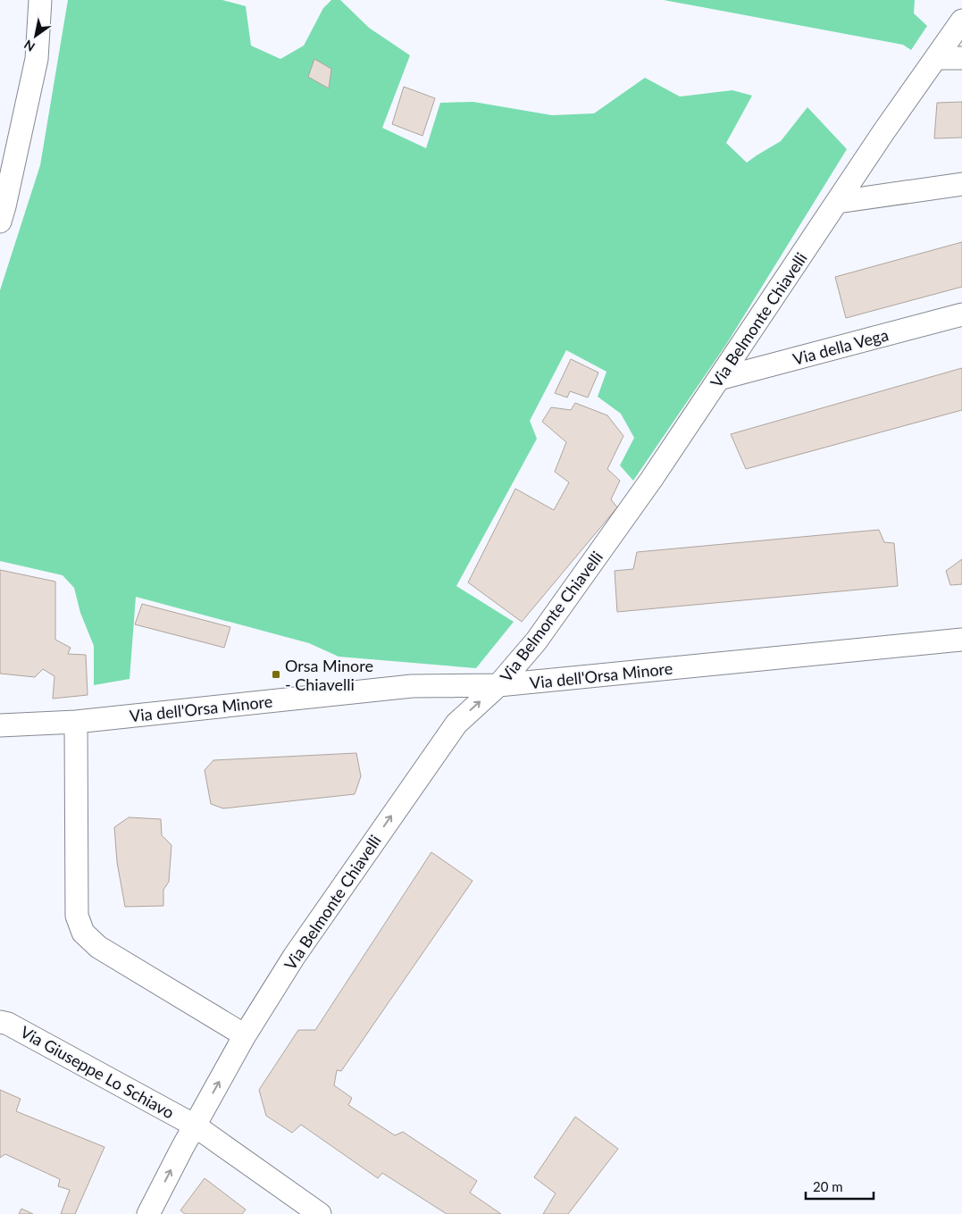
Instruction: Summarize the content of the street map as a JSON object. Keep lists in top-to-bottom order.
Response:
{
  "streets": {
    "street": [
      "Via Belmonte Chiavelli",
      "Via della Vega",
      "Via dell'Orsa Minore",
      "Via Giuseppe Lo Schiavo"
    ]
  },
  "crossings": [
    ["Via Belmonte Chiavelli", "Via della Vega"],
    ["Via Belmonte Chiavelli", "Via dell'Orsa Minore"],
    ["Via Belmonte Chiavelli", "Via Giuseppe Lo Schiavo"]
  ],
  "one_way": ["Via Belmonte Chiavelli"],
  "places": {
    "transit": ["Orsa Minore - Chiavelli"]
  },
  "scale_bar": "20 m",
  "north": "bottom left"
}
